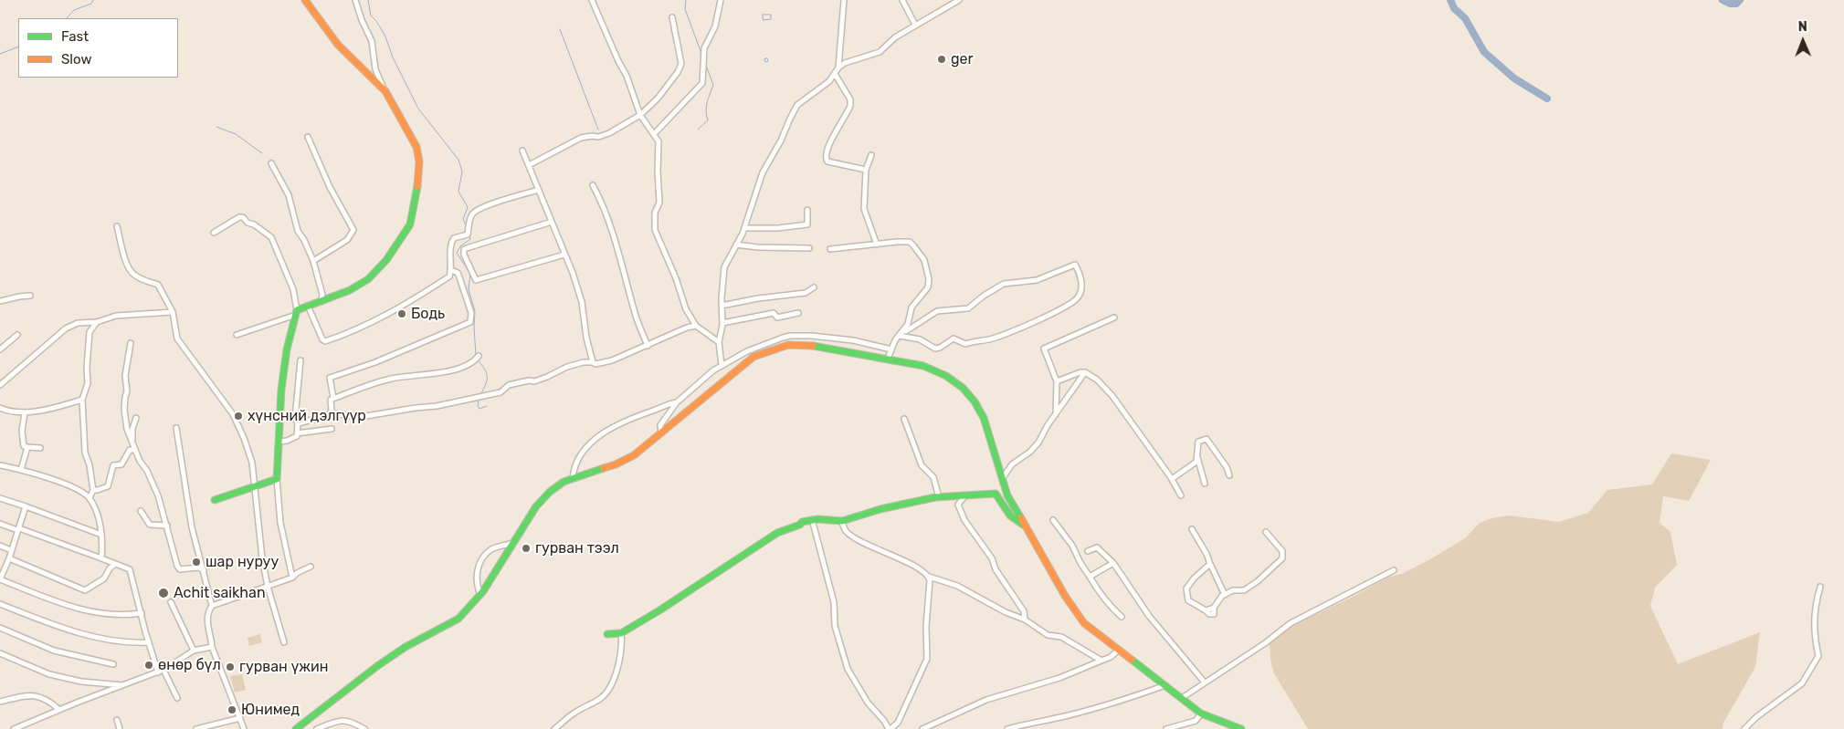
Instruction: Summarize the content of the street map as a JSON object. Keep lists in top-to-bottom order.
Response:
{
  "places": [
    "ger",
    "Бодь",
    "хүнсний дэлгүүр",
    "гурван тээл",
    "шар нуруу",
    "Achit saikhan",
    "өнөр бүл",
    "гурван үжин",
    "Юнимед"
  ],
  "legend": ["Fast", "Slow"],
  "north": "top"
}
